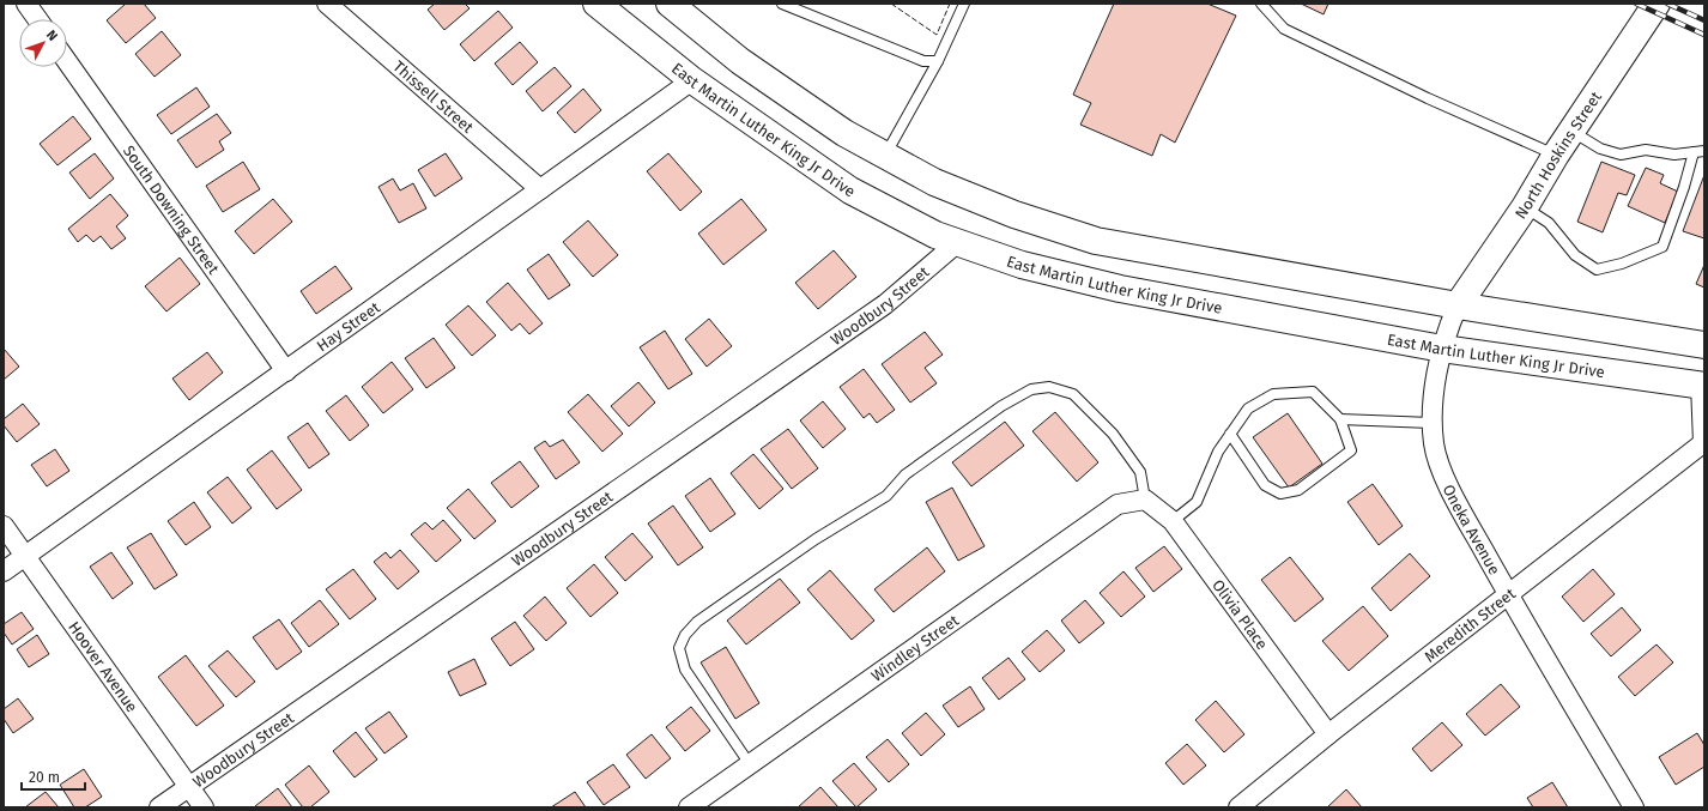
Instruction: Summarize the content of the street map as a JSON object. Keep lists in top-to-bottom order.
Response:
{
  "streets": {
    "main road": ["East Martin Luther King Jr Drive", "North Hoskins Street"],
    "street": [
      "Thissell Street",
      "South Downing Street",
      "Woodbury Street",
      "Hay Street",
      "Oneka Avenue",
      "Olivia Place",
      "Meredith Street",
      "Windley Street",
      "Hoover Avenue"
    ]
  },
  "crossings": [
    ["Thissell Street", "Hay Street"],
    ["East Martin Luther King Jr Drive", "Woodbury Street"],
    ["East Martin Luther King Jr Drive", "Hay Street"],
    ["East Martin Luther King Jr Drive", "Oneka Avenue"],
    ["East Martin Luther King Jr Drive", "Meredith Street"],
    ["North Hoskins Street", "Oneka Avenue"],
    ["South Downing Street", "Hay Street"],
    ["Woodbury Street", "Hoover Avenue"],
    ["Hay Street", "Hoover Avenue"],
    ["Oneka Avenue", "Meredith Street"],
    ["Olivia Place", "Meredith Street"],
    ["Olivia Place", "Windley Street"]
  ],
  "scale_bar": "20 m",
  "north": "top right"
}
